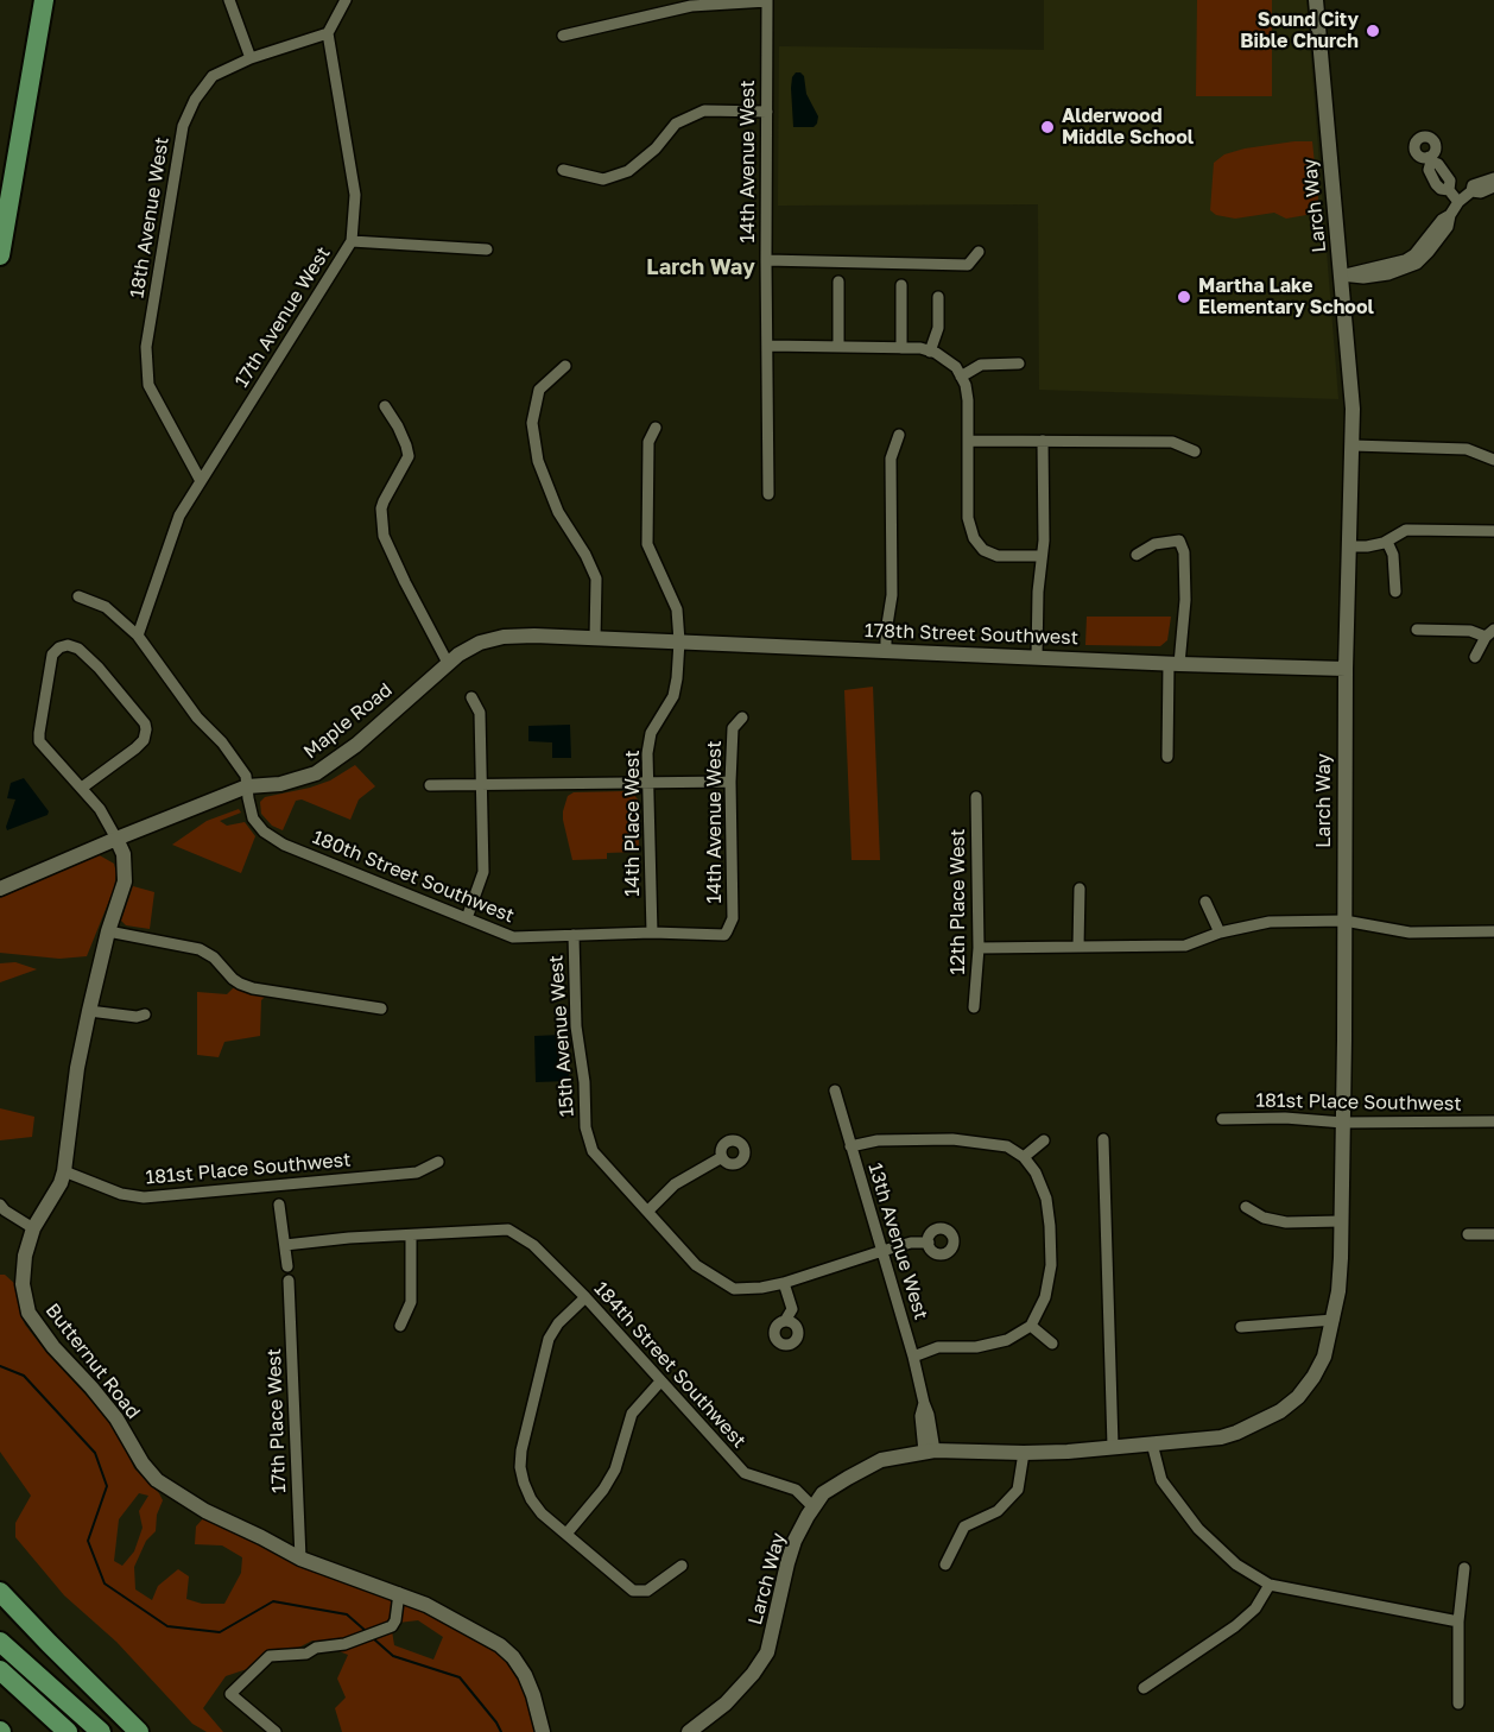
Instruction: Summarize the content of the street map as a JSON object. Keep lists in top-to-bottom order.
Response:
{
  "streets": {
    "street": [
      "14th Avenue West",
      "Larch Way",
      "18th Avenue West",
      "17th Avenue West",
      "178th Street Southwest",
      "Maple Road",
      "14th Place West",
      "180th Street Southwest",
      "12th Place West",
      "15th Avenue West",
      "181st Place Southwest",
      "13th Avenue West",
      "Butternut Road",
      "184th Street Southwest",
      "17th Place West"
    ]
  },
  "crossings": [
    ["14th Avenue West", "180th Street Southwest"],
    ["Larch Way", "178th Street Southwest"],
    ["Larch Way", "181st Place Southwest"],
    ["Larch Way", "13th Avenue West"],
    ["Larch Way", "184th Street Southwest"],
    ["18th Avenue West", "17th Avenue West"],
    ["178th Street Southwest", "Maple Road"],
    ["178th Street Southwest", "14th Place West"],
    ["Maple Road", "180th Street Southwest"],
    ["Maple Road", "Butternut Road"],
    ["14th Place West", "180th Street Southwest"],
    ["180th Street Southwest", "15th Avenue West"],
    ["15th Avenue West", "13th Avenue West"],
    ["181st Place Southwest", "Butternut Road"],
    ["Butternut Road", "17th Place West"]
  ],
  "districts": ["Larch Way"],
  "places": ["Sound City Bible Church", "Alderwood Middle School", "Martha Lake Elementary School"]
}
